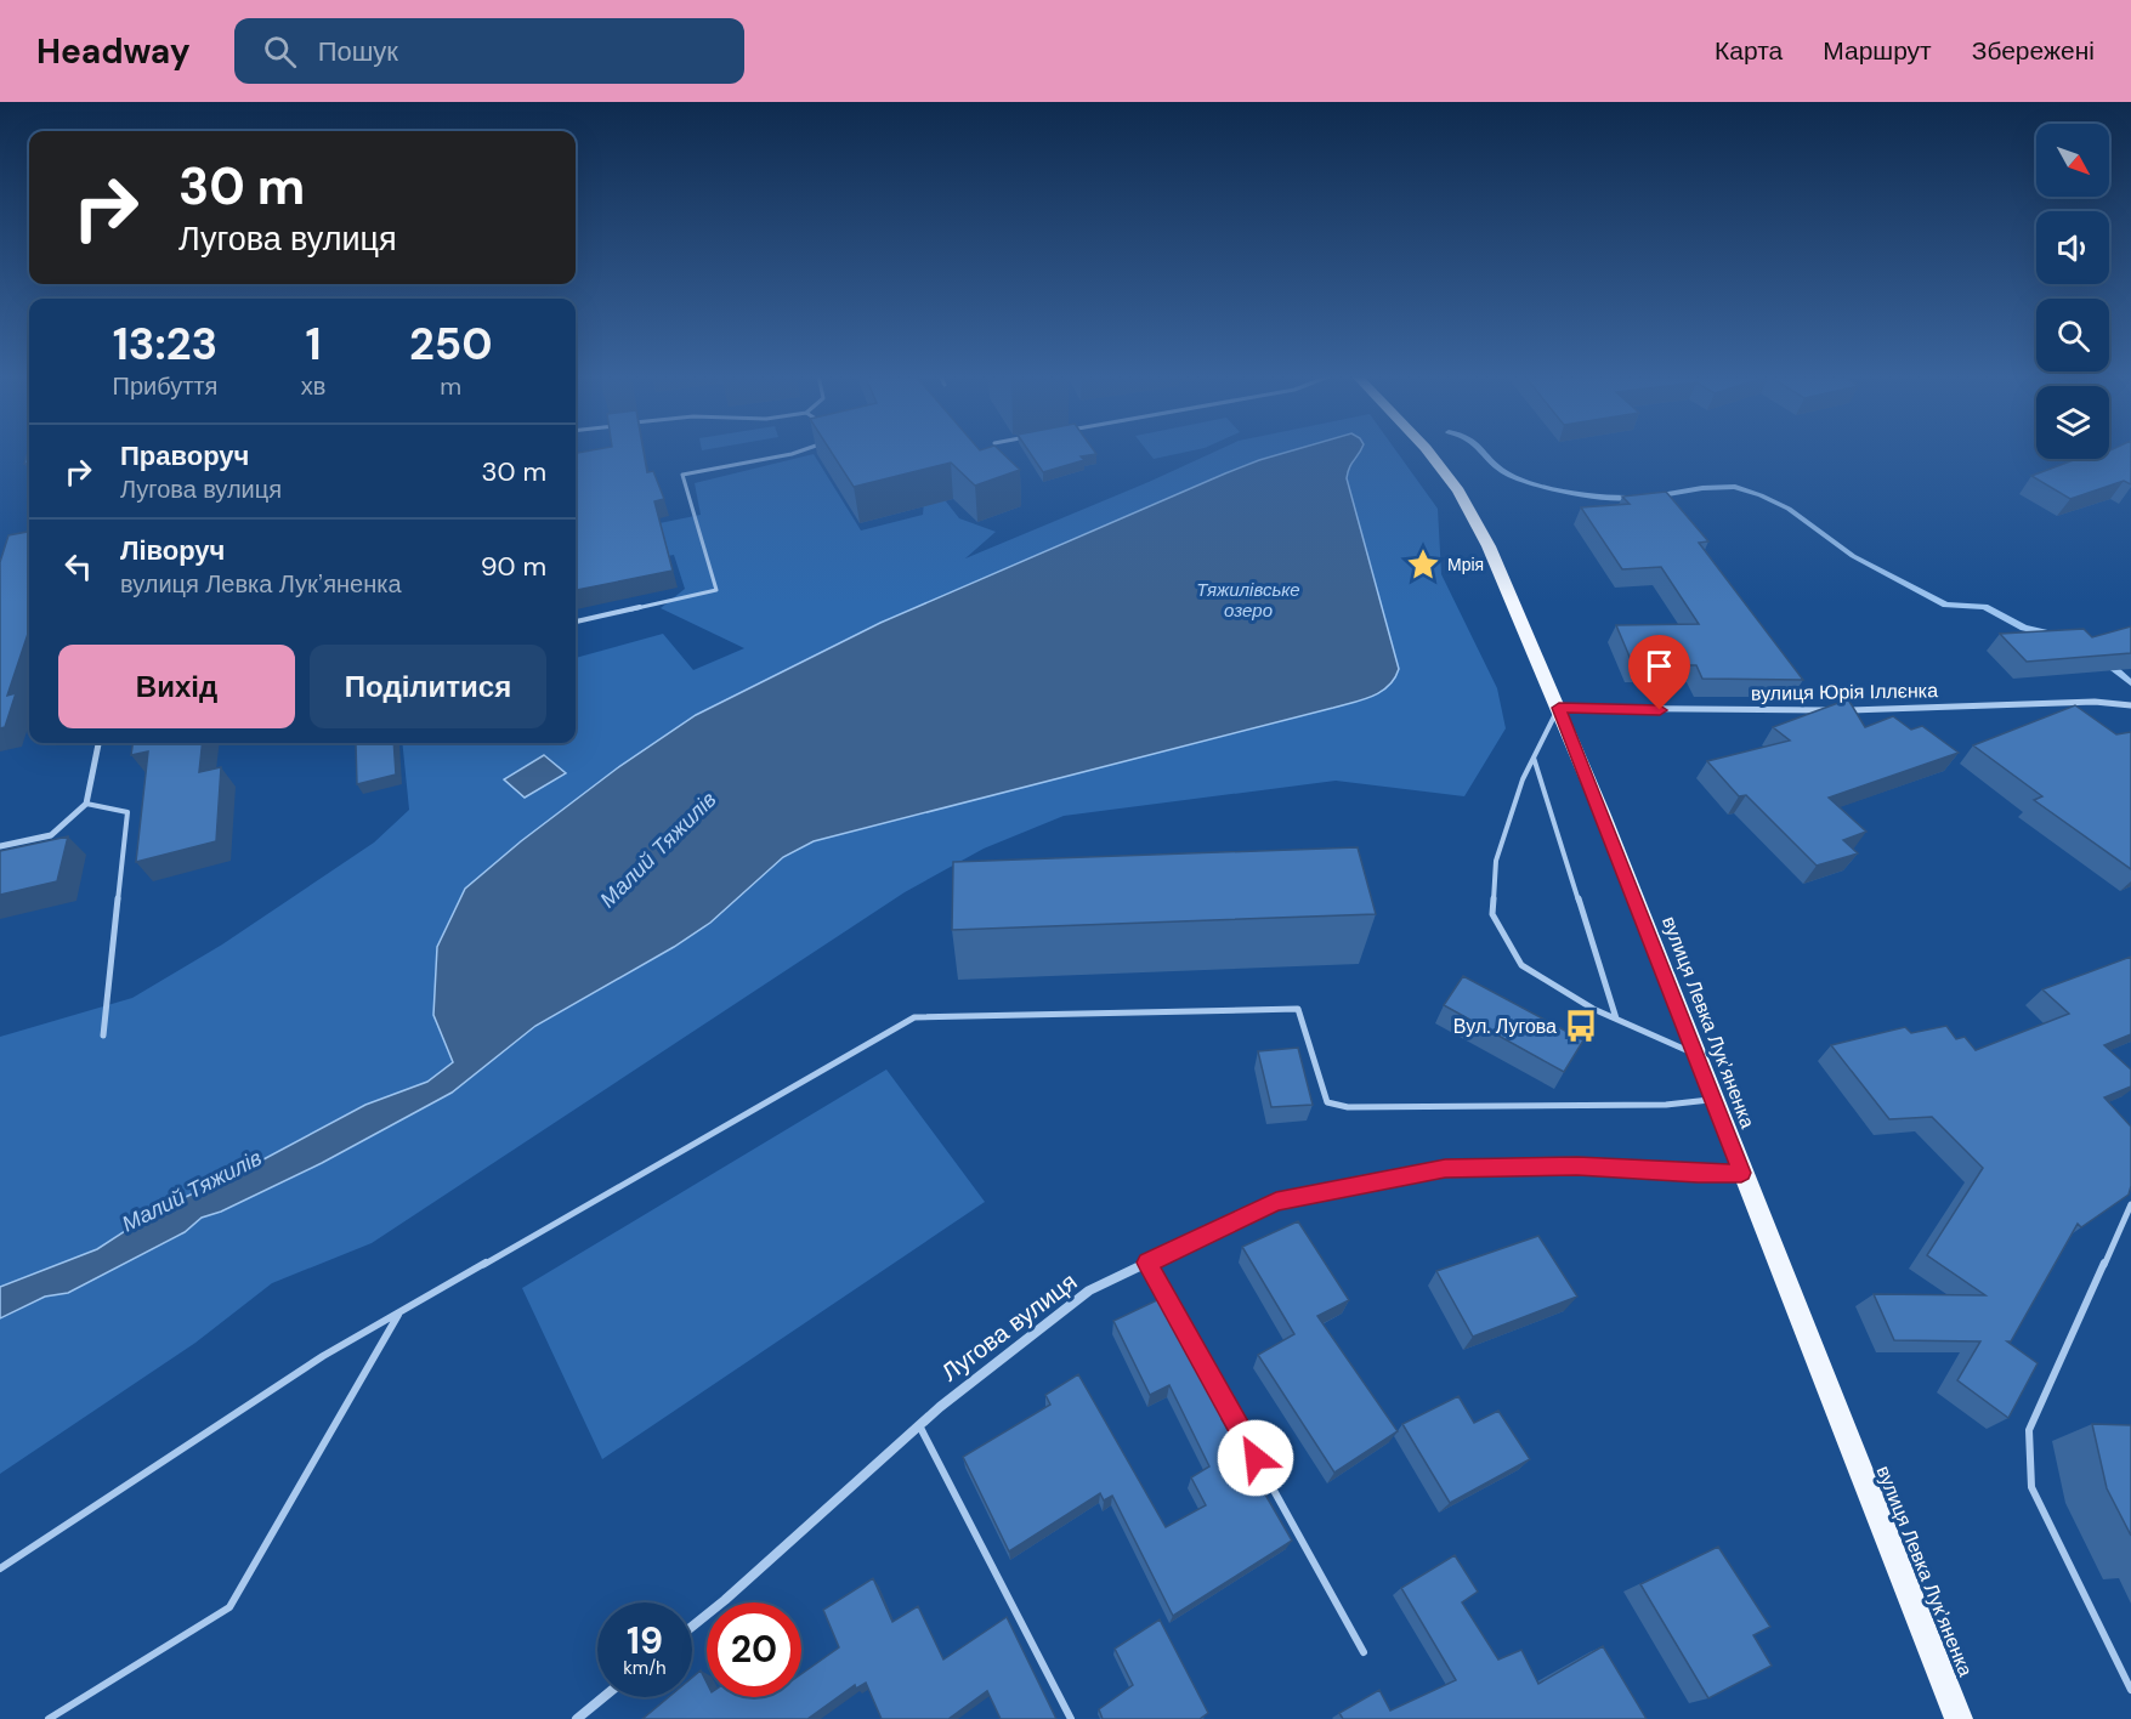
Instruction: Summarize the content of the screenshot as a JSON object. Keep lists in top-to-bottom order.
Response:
{
  "streets": {
    "main road": ["вулиця Левка Лукʼяненка"],
    "street": ["вулиця Юрія Іллєнка", "Лугова вулиця"]
  },
  "crossings": [
    ["вулиця Юрія Іллєнка", "вулиця Левка Лукʼяненка"],
    ["вулиця Левка Лукʼяненка", "Лугова вулиця"]
  ],
  "water": ["Тяжилівське озеро", "Малий Тяжилів"],
  "places": {
    "place": ["Мрія"],
    "bus stop": ["Вул. Лугова"]
  },
  "north": "bottom right",
  "page": {
    "header": "Headway",
    "search": "Пошук",
    "nav": ["Карта", "Маршрут", "Збережені"],
    "turn": ["30 m", "Лугова вулиця"],
    "eta": [
      "13:23",
      "Прибуття",
      "1",
      "хв",
      "250",
      "m"
    ],
    "list": [
      {
        "name": "Праворуч",
        "note": "Лугова вулиця",
        "value": "30 m"
      },
      {
        "name": "Ліворуч",
        "note": "вулиця Левка Лукʼяненка",
        "value": "90 m"
      }
    ],
    "buttons": ["Вихід", "Поділитися"],
    "speed": "19 km/h",
    "limit": "20"
  }
}
